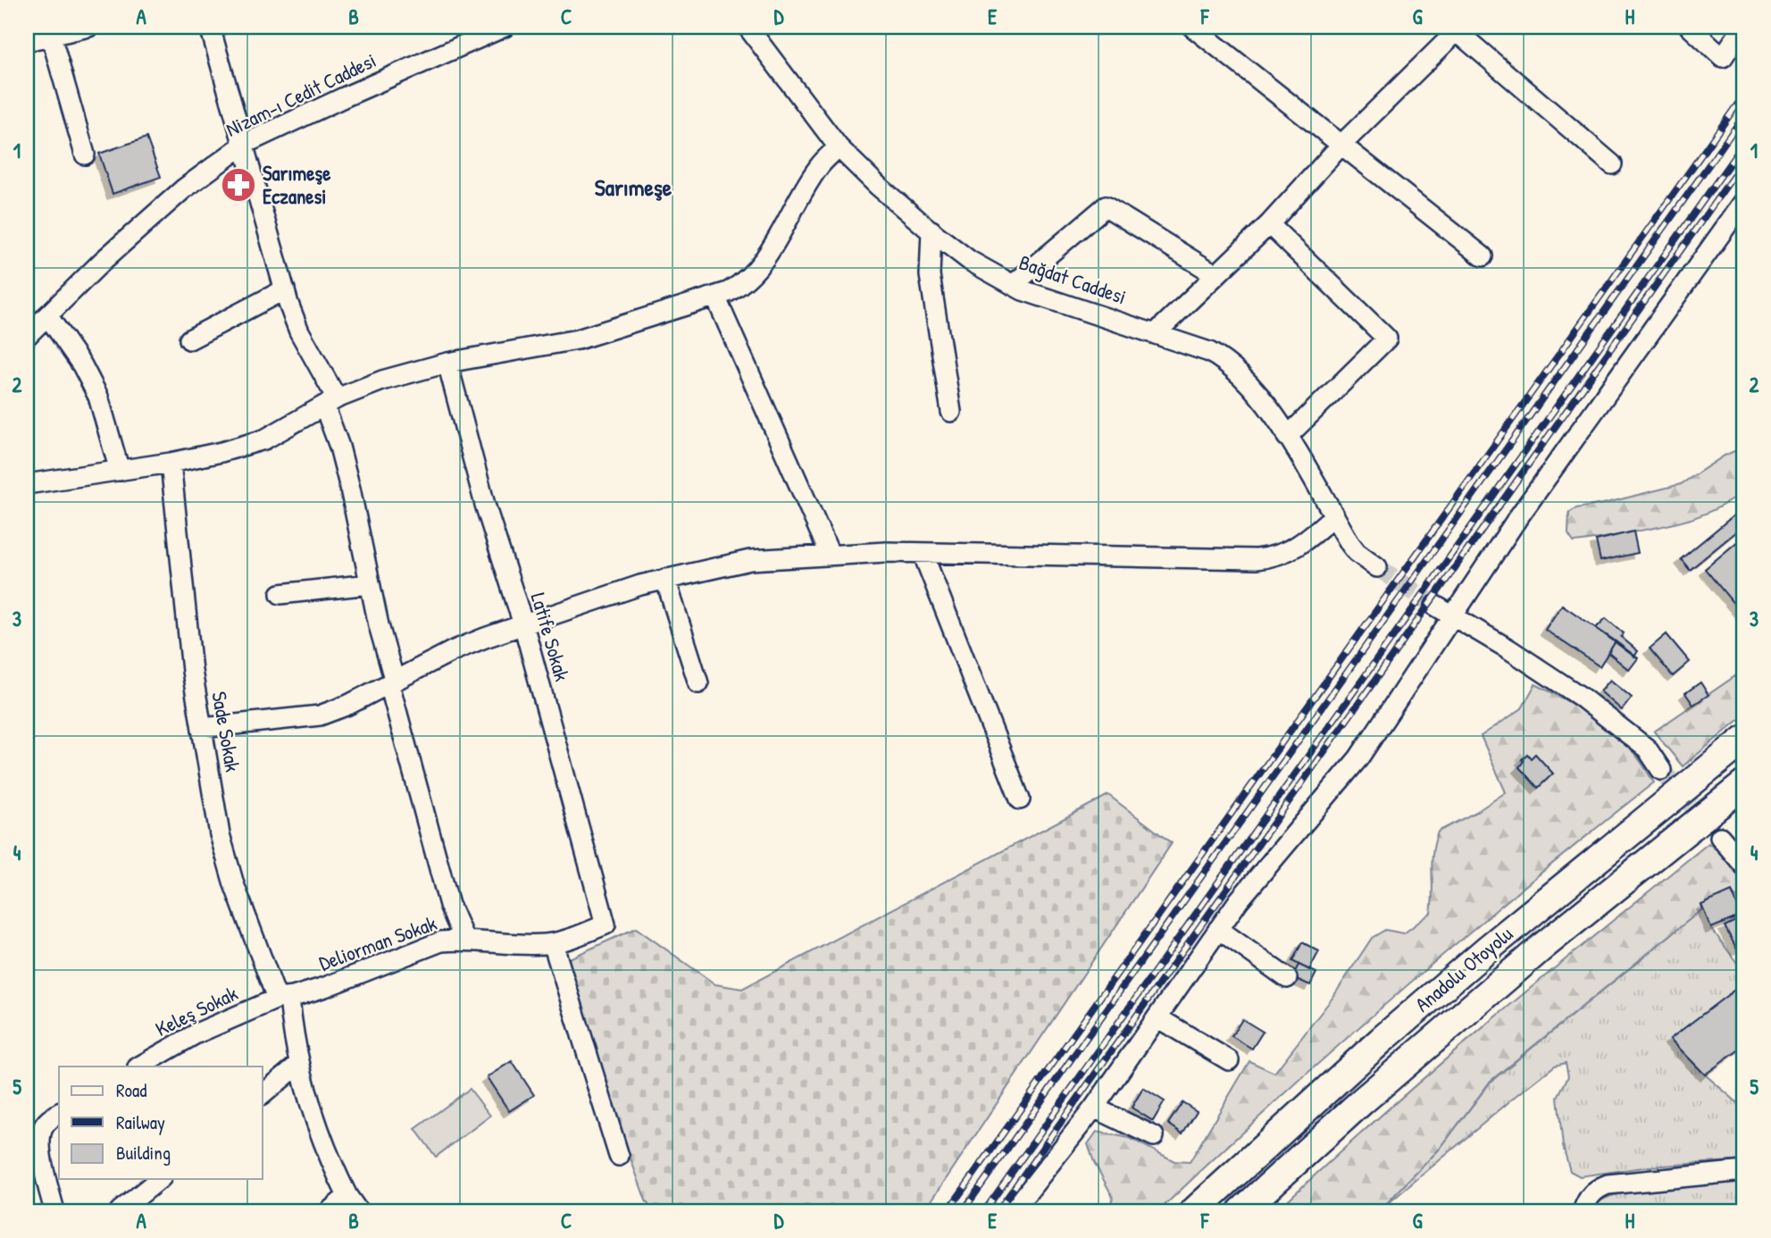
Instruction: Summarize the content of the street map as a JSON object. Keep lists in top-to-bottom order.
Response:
{
  "streets": {
    "highway": ["Anadolu Otoyolu"],
    "street": [
      "Nizam-ı Cedit Caddesi",
      "Bağdat Caddesi",
      "Latife Sokak",
      "Sade Sokak",
      "Deliorman Sokak",
      "Keleş Sokak"
    ]
  },
  "crossings": [
    ["Latife Sokak", "Deliorman Sokak"],
    ["Sade Sokak", "Deliorman Sokak"],
    ["Sade Sokak", "Keleş Sokak"],
    ["Deliorman Sokak", "Keleş Sokak"]
  ],
  "districts": ["Sarımeşe"],
  "places": {
    "pharmacy": ["Sarımeşe Eczanesi"]
  },
  "legend": ["Road", "Railway", "Building"],
  "grid": {
    "columns": [
      "A",
      "B",
      "C",
      "D",
      "E",
      "F",
      "G",
      "H"
    ],
    "rows": [
      "1",
      "2",
      "3",
      "4",
      "5"
    ]
  }
}
